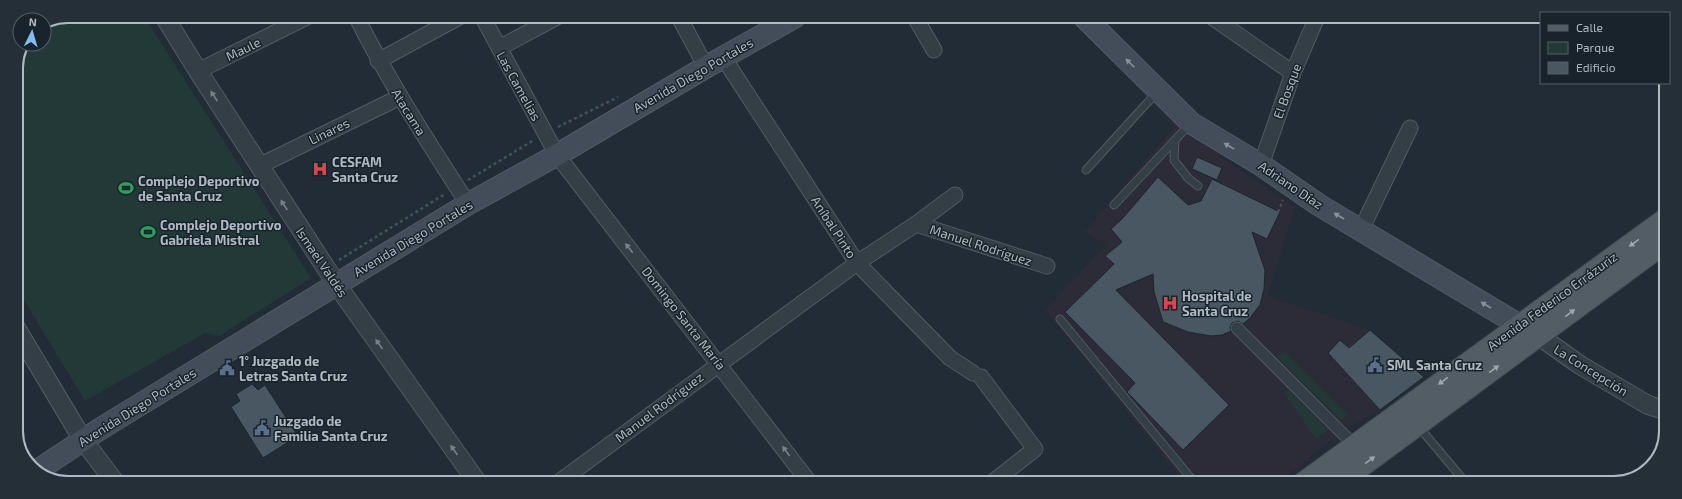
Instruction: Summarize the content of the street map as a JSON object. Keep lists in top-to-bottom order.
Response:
{
  "streets": {
    "main road": [
      "Avenida Diego Portales",
      "Adriano Díaz",
      "Avenida Federico Errázuriz",
      "La Concepción"
    ],
    "street": [
      "Maule",
      "Las Camelias",
      "El Bosque",
      "Atacama",
      "Linares",
      "Aníbal Pinto",
      "Manuel Rodríguez",
      "Ismael Valdés",
      "Domingo Santa María"
    ]
  },
  "crossings": [
    ["Maule", "Ismael Valdés"],
    ["Avenida Diego Portales", "Las Camelias"],
    ["Avenida Diego Portales", "Atacama"],
    ["Avenida Diego Portales", "Aníbal Pinto"],
    ["Avenida Diego Portales", "Ismael Valdés"],
    ["Avenida Diego Portales", "Domingo Santa María"],
    ["Las Camelias", "Domingo Santa María"],
    ["El Bosque", "Adriano Díaz"],
    ["Atacama", "Linares"],
    ["Linares", "Ismael Valdés"],
    ["Adriano Díaz", "Avenida Federico Errázuriz"],
    ["Adriano Díaz", "La Concepción"],
    ["Aníbal Pinto", "Manuel Rodríguez"],
    ["Manuel Rodríguez", "Domingo Santa María"],
    ["Avenida Federico Errázuriz", "La Concepción"]
  ],
  "one_way": ["Adriano Díaz", "Ismael Valdés", "Domingo Santa María"],
  "places": {
    "hospital": ["CESFAM Santa Cruz", "Hospital de Santa Cruz"],
    "sports": ["Complejo Deportivo de Santa Cruz", "Complejo Deportivo Gabriela Mistral"],
    "public building": ["SML Santa Cruz", "1° Juzgado de Letras Santa Cruz", "Juzgado de Familia Santa Cruz"]
  },
  "legend": ["Calle", "Parque", "Edificio"],
  "north": "top"
}
